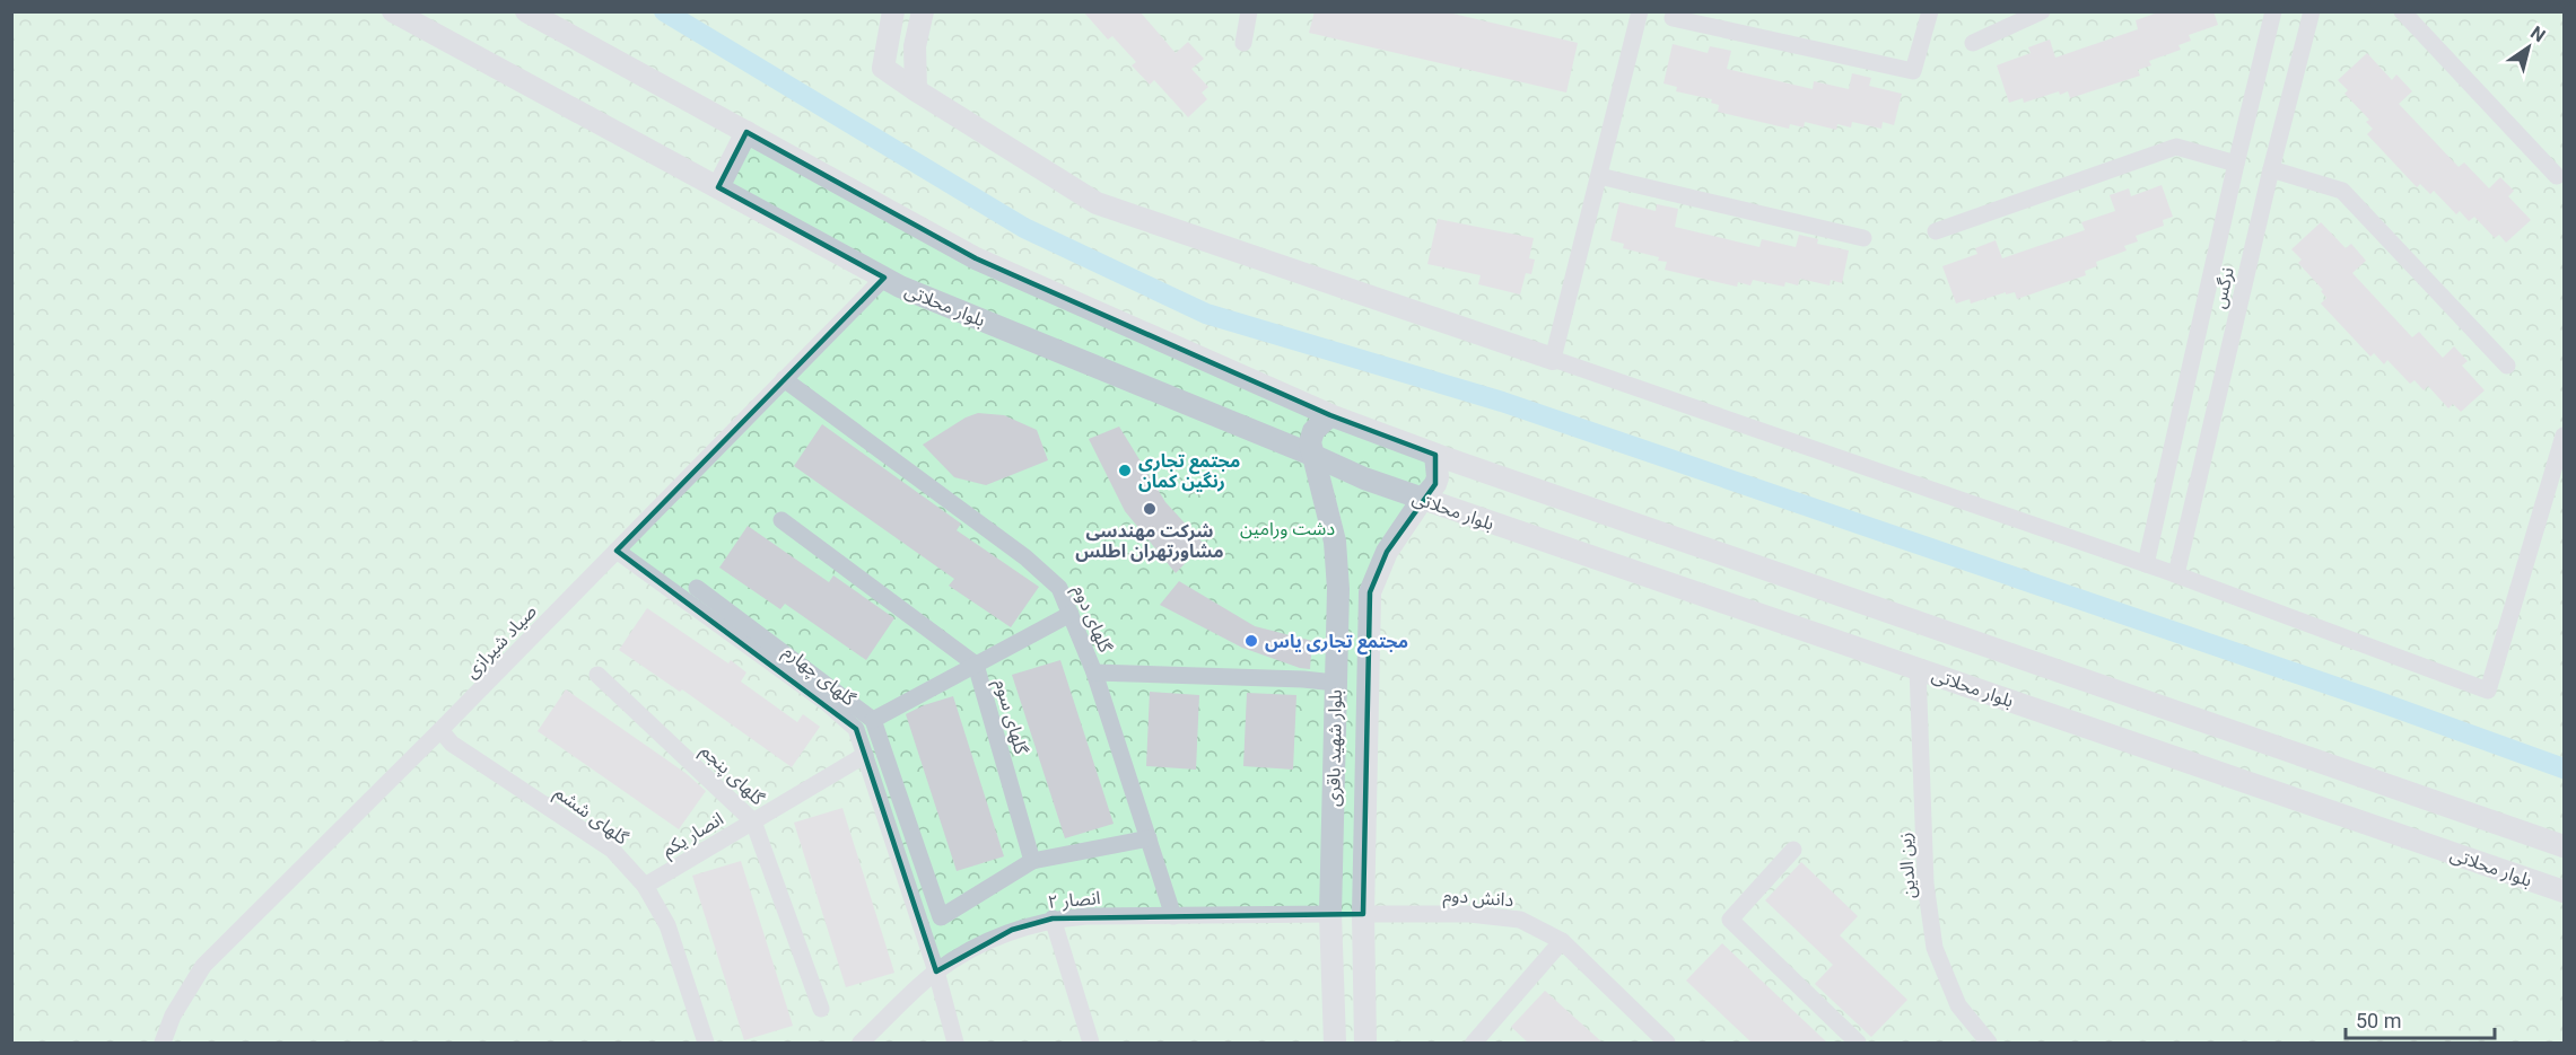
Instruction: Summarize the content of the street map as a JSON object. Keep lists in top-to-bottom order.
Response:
{
  "streets": {
    "street": [
      "نرگس",
      "بلوار محلاتی",
      "گلهای دوم",
      "صیاد شیرازی",
      "گلهای چهارم",
      "گلهای سوم",
      "بلوار شهید باقری",
      "گلهای پنجم",
      "گلهای ششم",
      "انصار یکم",
      "زین الدین",
      "دانش دوم",
      "انصار ۲"
    ]
  },
  "crossings": [
    ["بلوار محلاتی", "صیاد شیرازی"],
    ["بلوار محلاتی", "بلوار شهید باقری"],
    ["بلوار محلاتی", "زین الدین"],
    ["گلهای دوم", "صیاد شیرازی"],
    ["گلهای دوم", "انصار ۲"],
    ["صیاد شیرازی", "گلهای چهارم"],
    ["صیاد شیرازی", "گلهای ششم"],
    ["گلهای چهارم", "انصار یکم"],
    ["گلهای چهارم", "انصار ۲"],
    ["بلوار شهید باقری", "دانش دوم"],
    ["بلوار شهید باقری", "انصار ۲"],
    ["گلهای پنجم", "انصار یکم"],
    ["گلهای ششم", "انصار یکم"]
  ],
  "parks": ["دشت ورامین"],
  "places": ["مجتمع تجاری رنگین کمان", "شرکت مهندسی مشاورتهران اطلس", "مجتمع تجاری یاس"],
  "scale_bar": "50 m",
  "north": "top right"
}
